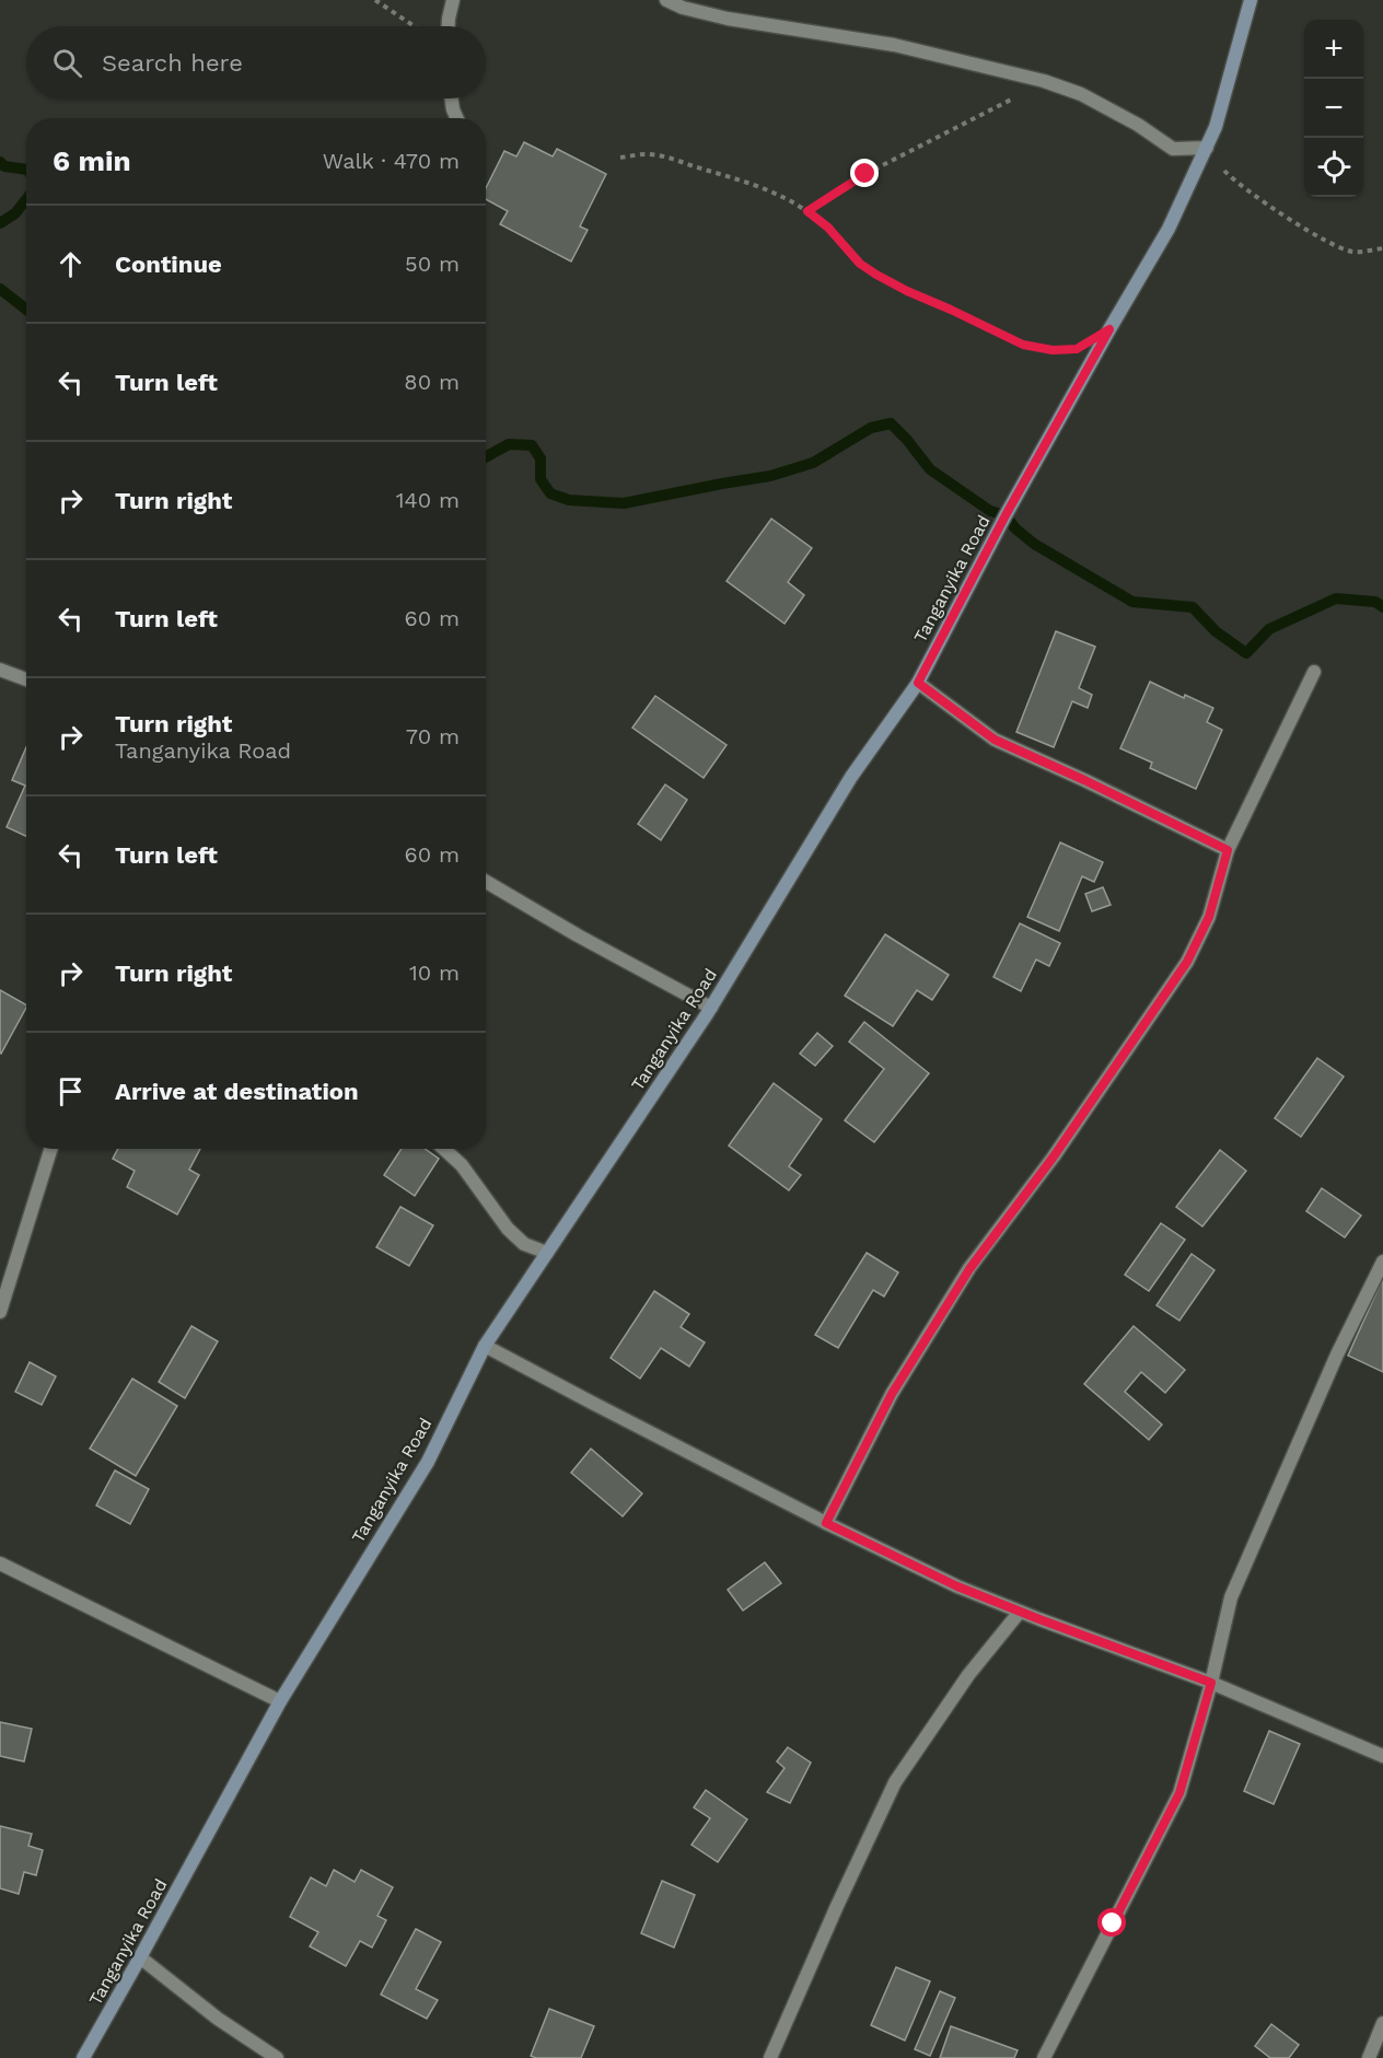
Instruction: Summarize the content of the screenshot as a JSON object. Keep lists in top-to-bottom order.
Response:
{
  "streets": {
    "street": ["Tanganyika Road"]
  },
  "page": {
    "map_buttons": ["+", "−"],
    "search": "Search here",
    "heading": ["6 min", "Walk · 470 m"],
    "list": [
      ["Continue", "50 m"],
      ["Turn left", "80 m"],
      ["Turn right", "140 m"],
      ["Turn left", "60 m"],
      ["Turn right", "Tanganyika Road", "70 m"],
      ["Turn left", "60 m"],
      ["Turn right", "10 m"],
      "Arrive at destination"
    ]
  }
}
